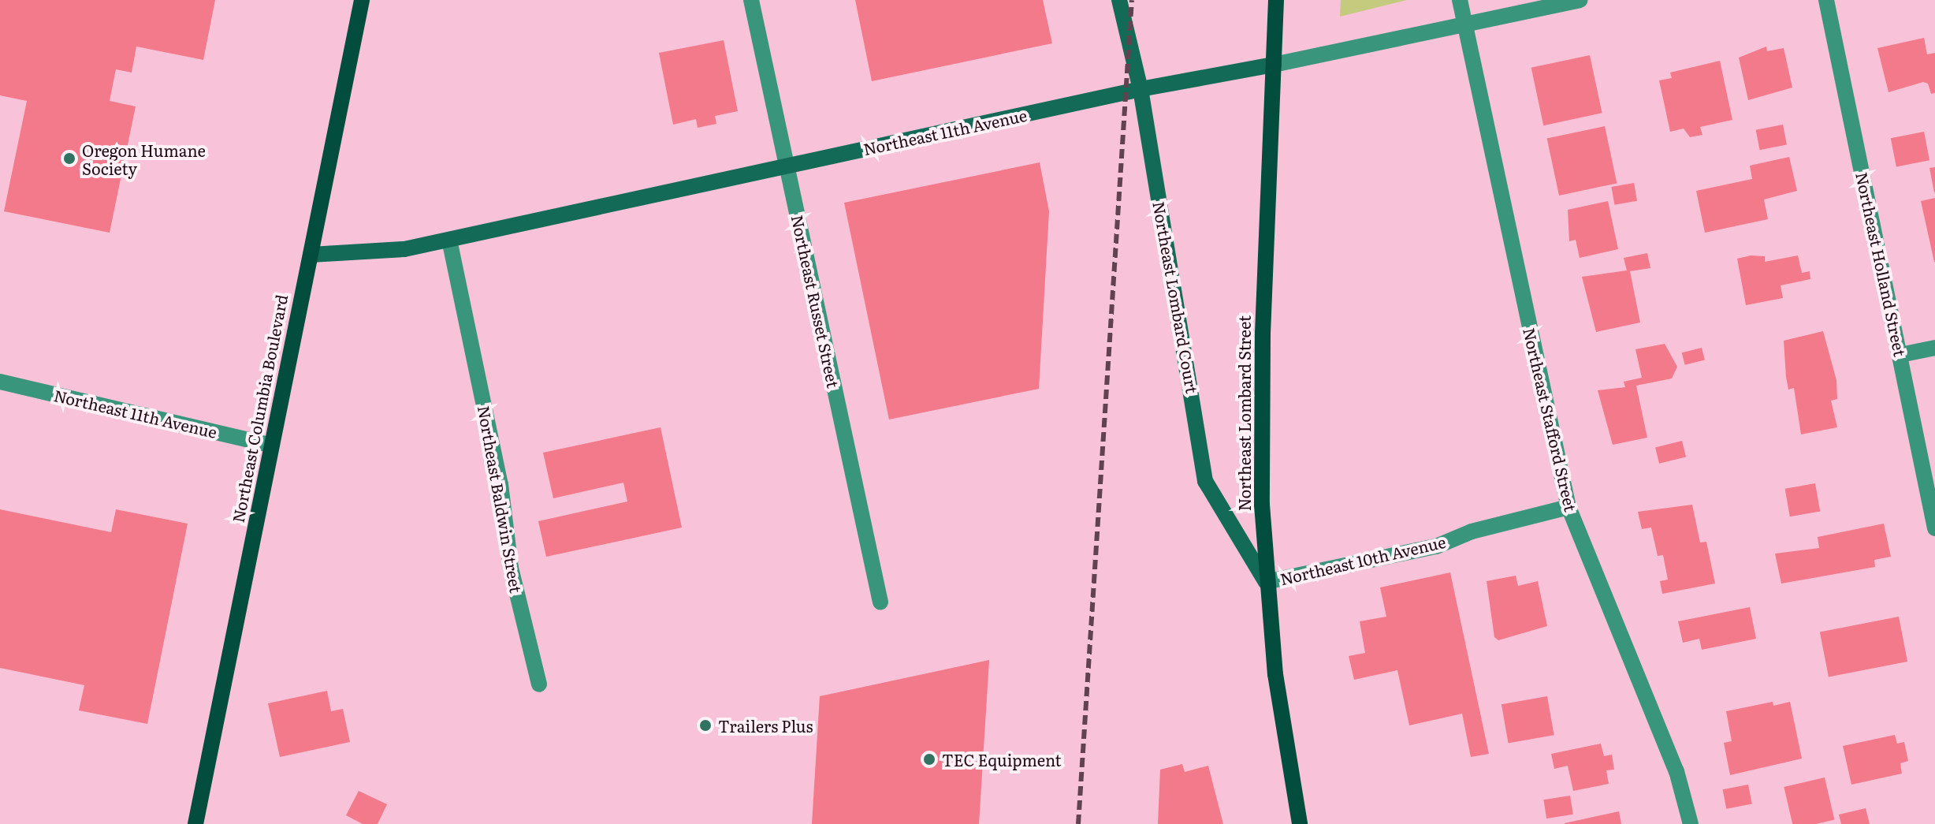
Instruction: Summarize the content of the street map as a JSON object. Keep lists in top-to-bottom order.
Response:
{
  "streets": {
    "main road": ["Northeast Columbia Boulevard", "Northeast Lombard Street"],
    "street": [
      "Northeast 11th Avenue",
      "Northeast Holland Street",
      "Northeast Lombard Court",
      "Northeast Russet Street",
      "Northeast Stafford Street",
      "Northeast Baldwin Street",
      "Northeast 10th Avenue"
    ]
  },
  "crossings": [
    ["Northeast 11th Avenue", "Northeast Lombard Court"],
    ["Northeast 11th Avenue", "Northeast Russet Street"],
    ["Northeast 11th Avenue", "Northeast Columbia Boulevard"],
    ["Northeast 11th Avenue", "Northeast Lombard Street"],
    ["Northeast 11th Avenue", "Northeast Stafford Street"],
    ["Northeast 11th Avenue", "Northeast Baldwin Street"],
    ["Northeast Lombard Court", "Northeast Lombard Street"],
    ["Northeast Lombard Court", "Northeast 10th Avenue"],
    ["Northeast Lombard Street", "Northeast 10th Avenue"],
    ["Northeast Stafford Street", "Northeast 10th Avenue"]
  ],
  "places": ["Oregon Humane Society", "Trailers Plus", "TEC Equipment"]
}
